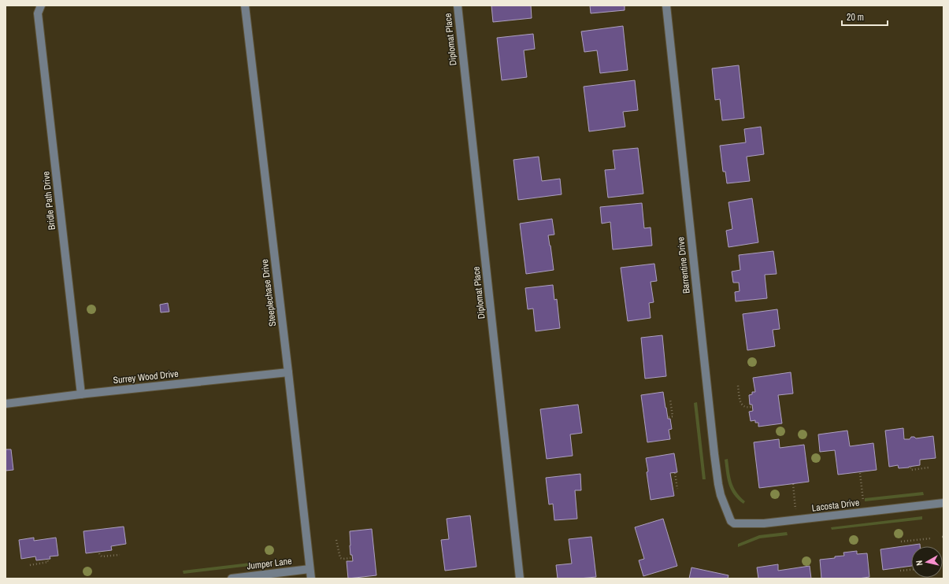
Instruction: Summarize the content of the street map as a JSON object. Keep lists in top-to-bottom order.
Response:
{
  "streets": {
    "street": [
      "Diplomat Place",
      "Bridle Path Drive",
      "Barrentine Drive",
      "Steeplechase Drive",
      "Surrey Wood Drive",
      "Lacosta Drive",
      "Jumper Lane"
    ]
  },
  "crossings": [
    ["Bridle Path Drive", "Surrey Wood Drive"],
    ["Barrentine Drive", "Lacosta Drive"],
    ["Steeplechase Drive", "Surrey Wood Drive"],
    ["Steeplechase Drive", "Jumper Lane"]
  ],
  "scale_bar": "20 m",
  "north": "left"
}
